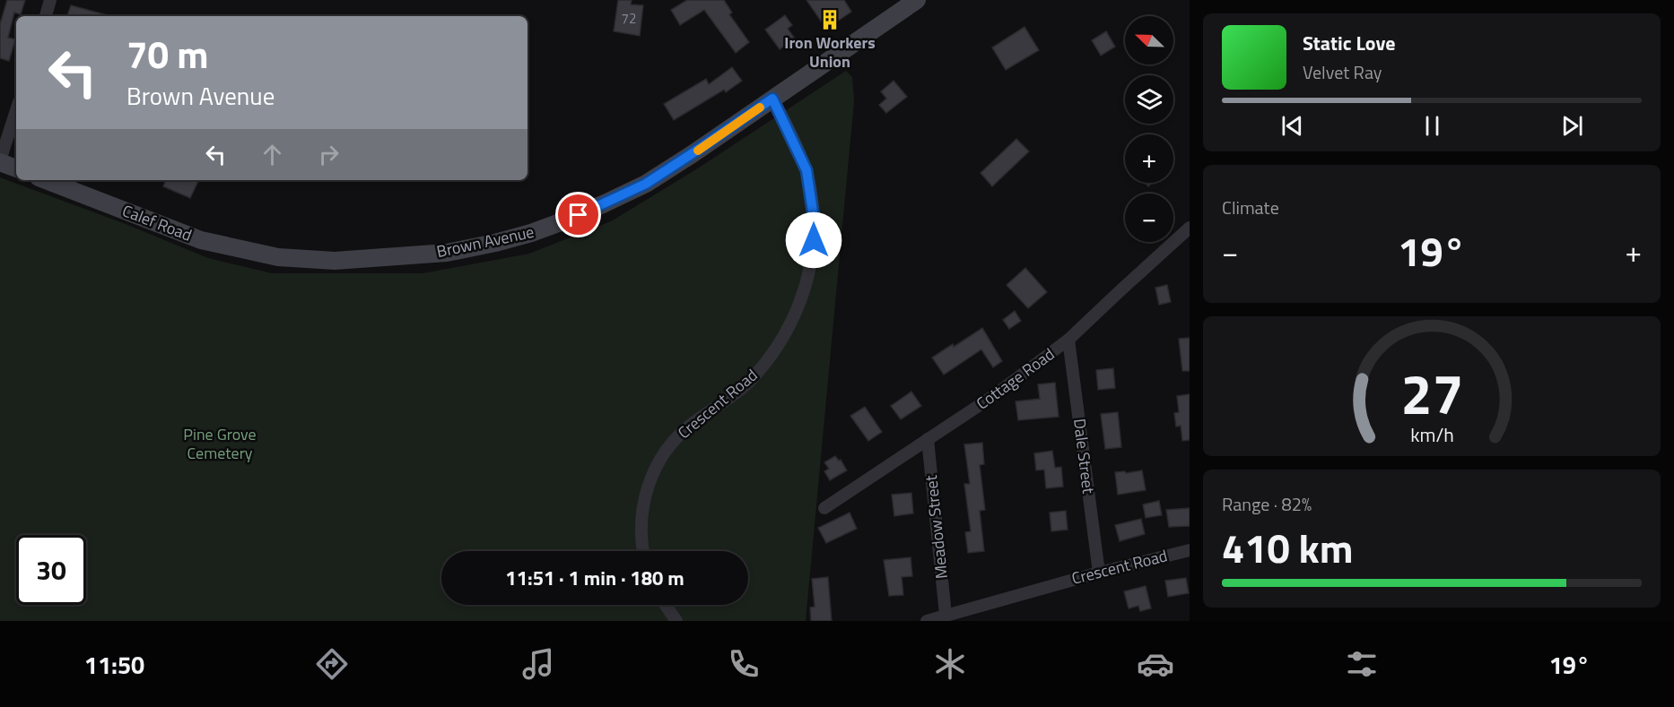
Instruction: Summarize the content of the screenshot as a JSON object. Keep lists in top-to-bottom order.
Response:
{
  "streets": {
    "main road": ["Calef Road", "Brown Avenue"],
    "street": [
      "Cottage Road",
      "Crescent Road",
      "Dale Street",
      "Meadow Street"
    ]
  },
  "crossings": [
    ["Calef Road", "Brown Avenue"],
    ["Brown Avenue", "Crescent Road"],
    ["Cottage Road", "Dale Street"],
    ["Cottage Road", "Meadow Street"],
    ["Crescent Road", "Dale Street"],
    ["Crescent Road", "Meadow Street"]
  ],
  "parks": ["Pine Grove Cemetery"],
  "places": {
    "building": ["Iron Workers Union"]
  },
  "house_numbers": ["72"],
  "north": "top left",
  "page": {
    "map_buttons": ["+", "−"],
    "turn": ["70 m", "Brown Avenue"],
    "song": ["Static Love", "Velvet Ray"],
    "tile": [
      "Climate",
      ["Range · 82%", "410 km"]
    ],
    "heat": ["−", "19°", "+"],
    "limit": "30",
    "trip": "11:51 · 1 min · 180 m",
    "tabs": ["11:50", "19°"],
    "gauge": ["27", "km/h"]
  }
}
